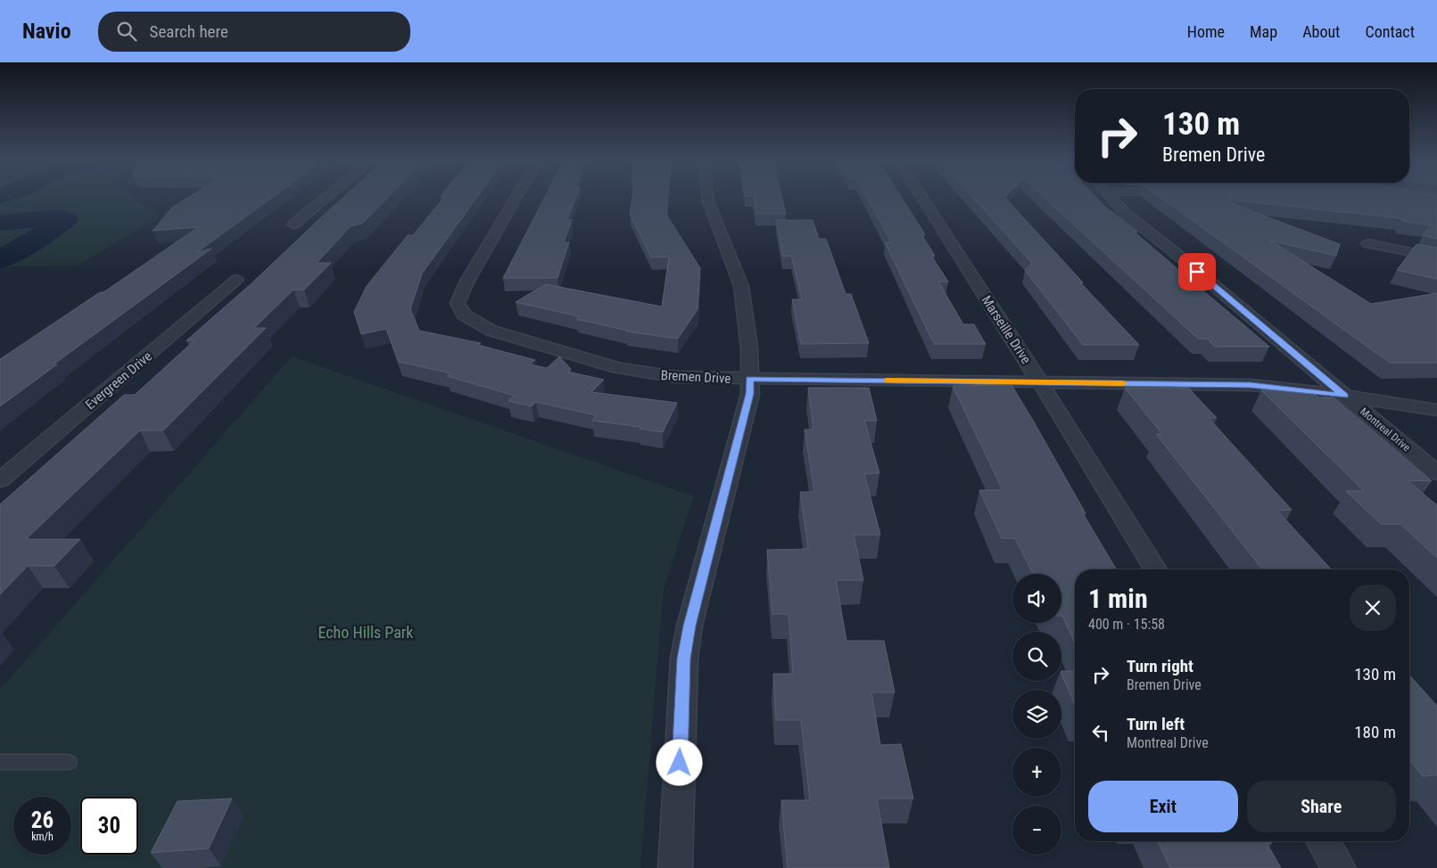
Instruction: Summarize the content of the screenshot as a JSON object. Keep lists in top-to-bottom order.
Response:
{
  "streets": {
    "street": [
      "Marseille Drive",
      "Bremen Drive",
      "Evergreen Drive",
      "Montreal Drive"
    ]
  },
  "crossings": [
    ["Marseille Drive", "Bremen Drive"],
    ["Bremen Drive", "Montreal Drive"]
  ],
  "parks": ["Echo Hills Park"],
  "page": {
    "header": "Navio",
    "search": "Search here",
    "nav": [
      "Home",
      "Map",
      "About",
      "Contact"
    ],
    "turn": ["130 m", "Bremen Drive"],
    "heading": ["1 min", "400 m · 15:58"],
    "map_buttons": ["+", "−"],
    "list": [
      {
        "name": "Turn right",
        "note": "Bremen Drive",
        "value": "130 m"
      },
      {
        "name": "Turn left",
        "note": "Montreal Drive",
        "value": "180 m"
      }
    ],
    "buttons": ["Exit", "Share"],
    "speed": "26 km/h",
    "limit": "30"
  }
}
